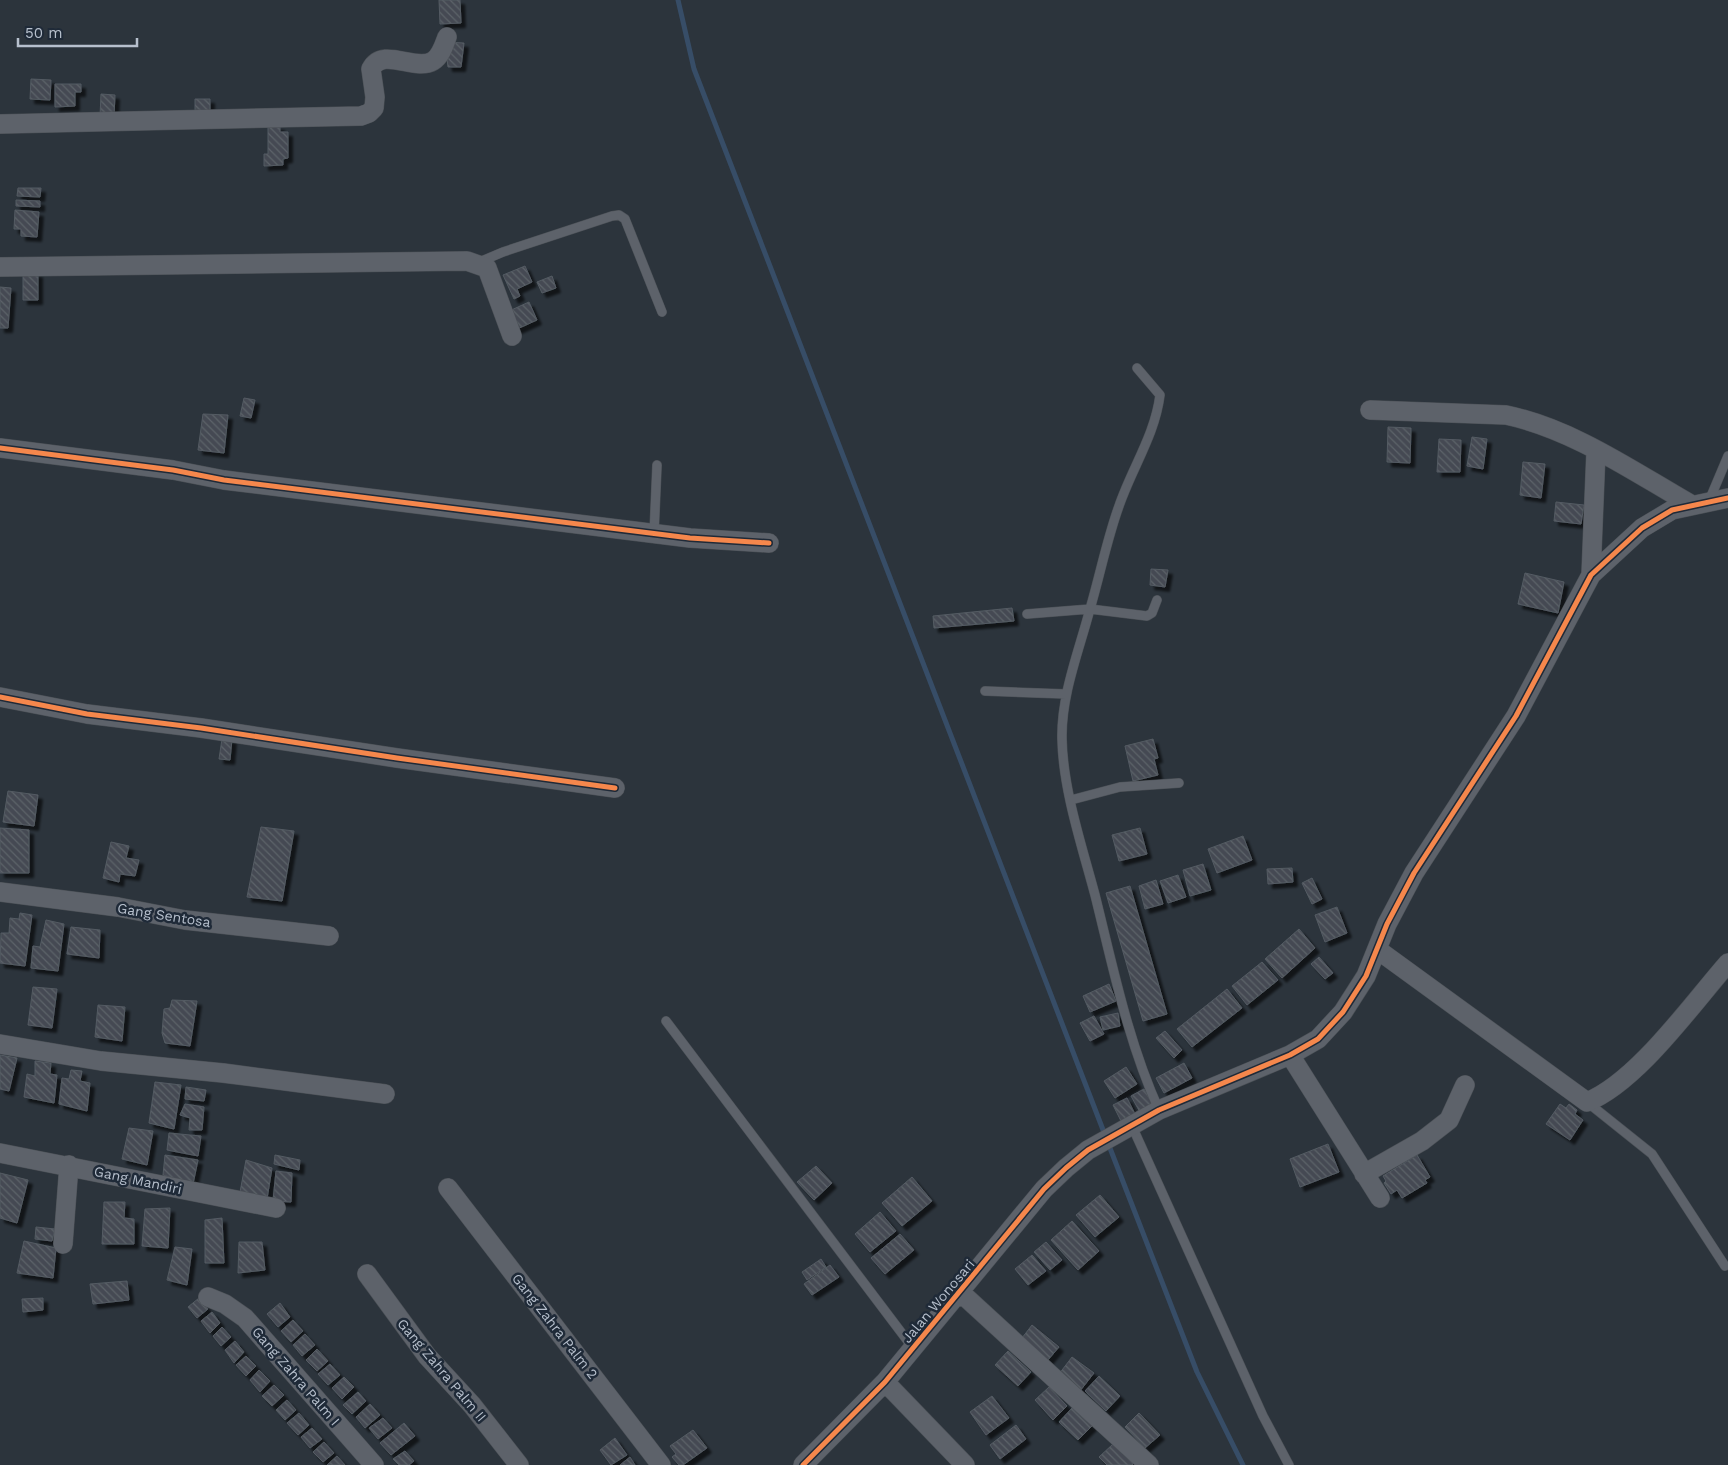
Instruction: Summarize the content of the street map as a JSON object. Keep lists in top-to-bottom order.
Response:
{
  "streets": {
    "street": [
      "Gang Sentosa",
      "Gang Mandiri",
      "Jalan Wonosari",
      "Gang Zahra Palm 2",
      "Gang Zahra Palm II",
      "Gang Zahra Palm I"
    ]
  },
  "scale_bar": "50 m"
}
